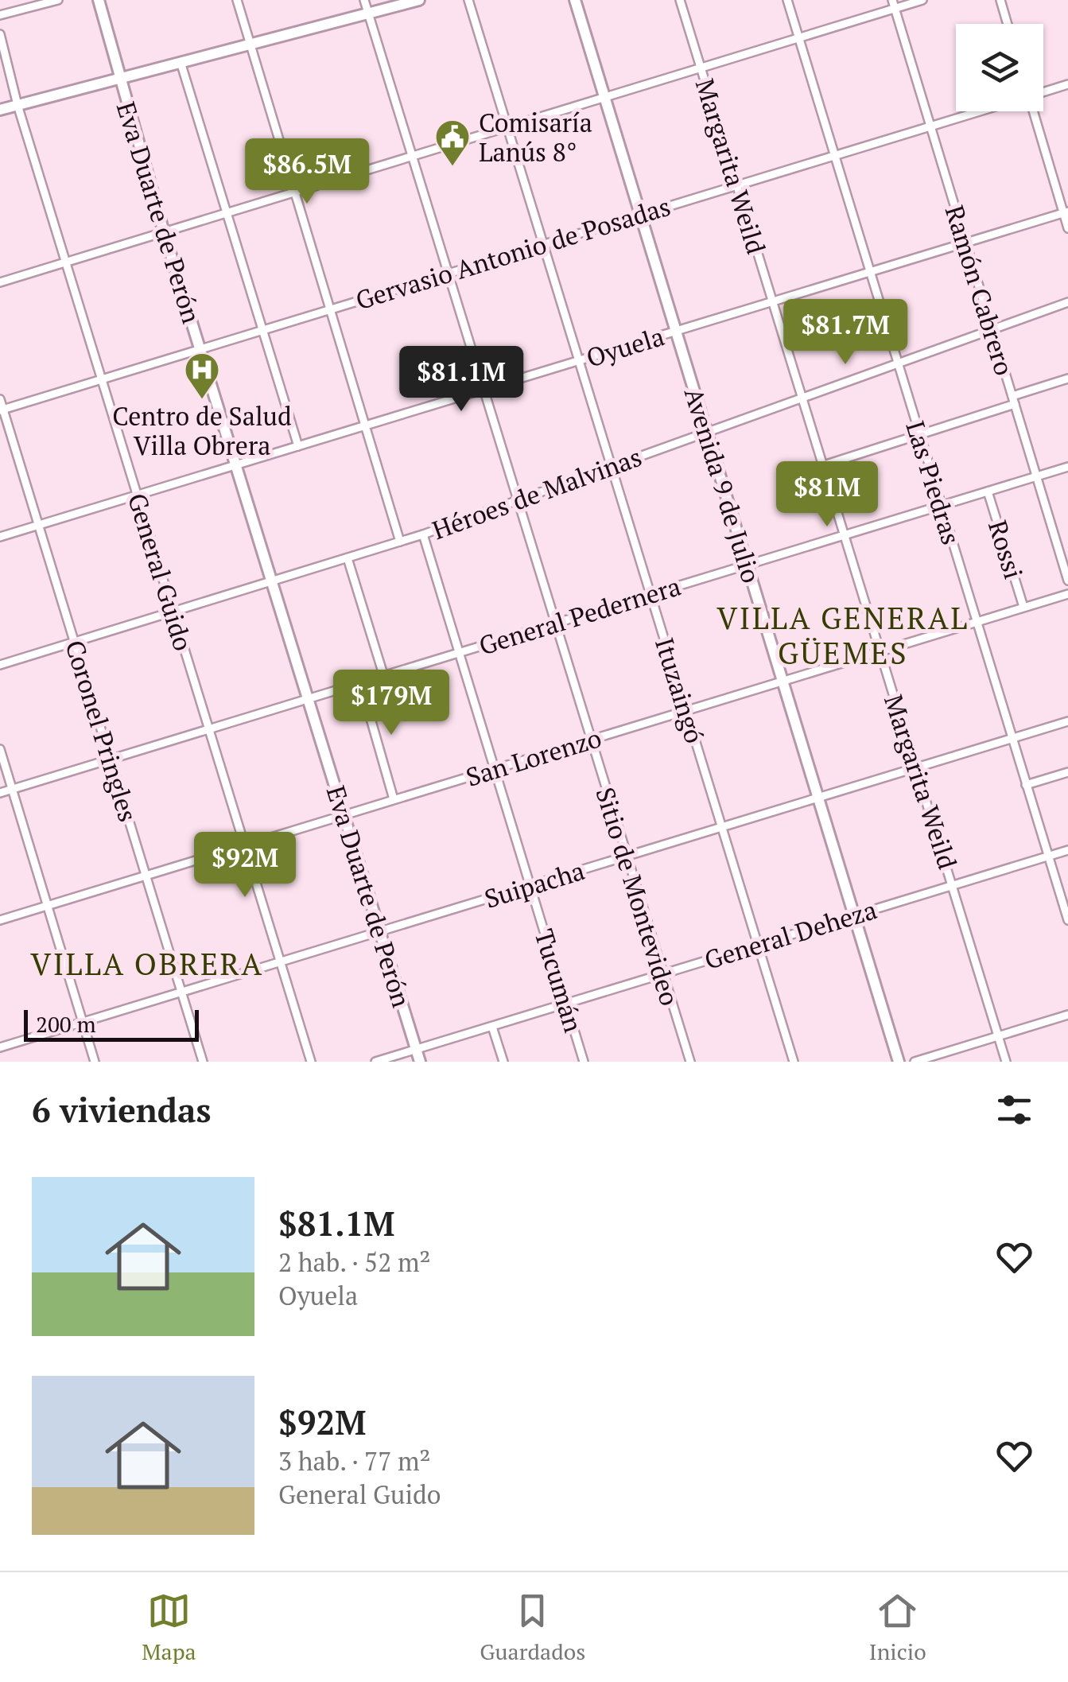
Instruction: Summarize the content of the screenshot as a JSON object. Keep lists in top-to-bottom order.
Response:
{
  "streets": {
    "main road": ["Eva Duarte de Perón", "Avenida 9 de Julio"],
    "street": [
      "Margarita Weild",
      "Gervasio Antonio de Posadas",
      "Ramón Cabrero",
      "Oyuela",
      "Las Piedras",
      "Héroes de Malvinas",
      "Rossi",
      "General Guido",
      "General Pedernera",
      "Ituzaingó",
      "Coronel Pringles",
      "San Lorenzo",
      "Suipacha",
      "Sitio de Montevideo",
      "General Deheza",
      "Tucumán"
    ]
  },
  "crossings": [
    ["Margarita Weild", "Gervasio Antonio de Posadas"],
    ["Margarita Weild", "Oyuela"],
    ["Margarita Weild", "Héroes de Malvinas"],
    ["Margarita Weild", "General Pedernera"],
    ["Margarita Weild", "San Lorenzo"],
    ["Margarita Weild", "Suipacha"],
    ["Margarita Weild", "General Deheza"],
    ["Eva Duarte de Perón", "Gervasio Antonio de Posadas"],
    ["Eva Duarte de Perón", "Oyuela"],
    ["Eva Duarte de Perón", "Héroes de Malvinas"],
    ["Eva Duarte de Perón", "General Pedernera"],
    ["Eva Duarte de Perón", "San Lorenzo"],
    ["Eva Duarte de Perón", "Suipacha"],
    ["Eva Duarte de Perón", "General Deheza"],
    ["Gervasio Antonio de Posadas", "Ramón Cabrero"],
    ["Gervasio Antonio de Posadas", "Las Piedras"],
    ["Gervasio Antonio de Posadas", "Avenida 9 de Julio"],
    ["Gervasio Antonio de Posadas", "General Guido"],
    ["Gervasio Antonio de Posadas", "Ituzaingó"],
    ["Gervasio Antonio de Posadas", "Coronel Pringles"],
    ["Gervasio Antonio de Posadas", "Sitio de Montevideo"],
    ["Ramón Cabrero", "Oyuela"],
    ["Ramón Cabrero", "Héroes de Malvinas"],
    ["Ramón Cabrero", "General Pedernera"],
    ["Oyuela", "Las Piedras"],
    ["Oyuela", "Avenida 9 de Julio"],
    ["Oyuela", "General Guido"],
    ["Oyuela", "Ituzaingó"],
    ["Oyuela", "Coronel Pringles"],
    ["Oyuela", "Sitio de Montevideo"],
    ["Las Piedras", "Héroes de Malvinas"],
    ["Las Piedras", "General Pedernera"],
    ["Las Piedras", "San Lorenzo"],
    ["Las Piedras", "Suipacha"],
    ["Las Piedras", "General Deheza"],
    ["Avenida 9 de Julio", "Héroes de Malvinas"],
    ["Avenida 9 de Julio", "General Pedernera"],
    ["Avenida 9 de Julio", "San Lorenzo"],
    ["Avenida 9 de Julio", "Suipacha"],
    ["Avenida 9 de Julio", "General Deheza"],
    ["Héroes de Malvinas", "General Guido"],
    ["Héroes de Malvinas", "Ituzaingó"],
    ["Héroes de Malvinas", "Coronel Pringles"],
    ["Héroes de Malvinas", "Sitio de Montevideo"],
    ["Héroes de Malvinas", "Tucumán"],
    ["Rossi", "General Pedernera"],
    ["Rossi", "San Lorenzo"],
    ["General Guido", "General Pedernera"],
    ["General Guido", "San Lorenzo"],
    ["General Guido", "Suipacha"],
    ["General Pedernera", "Ituzaingó"],
    ["General Pedernera", "Coronel Pringles"],
    ["General Pedernera", "Sitio de Montevideo"],
    ["General Pedernera", "Tucumán"],
    ["Ituzaingó", "San Lorenzo"],
    ["Ituzaingó", "Suipacha"],
    ["Ituzaingó", "General Deheza"],
    ["Coronel Pringles", "San Lorenzo"],
    ["Coronel Pringles", "Suipacha"],
    ["San Lorenzo", "Sitio de Montevideo"],
    ["San Lorenzo", "Tucumán"],
    ["Suipacha", "Sitio de Montevideo"],
    ["Suipacha", "Tucumán"],
    ["Sitio de Montevideo", "General Deheza"],
    ["General Deheza", "Tucumán"]
  ],
  "districts": ["VILLA GENERAL GÜEMES", "VILLA OBRERA"],
  "places": {
    "public building": ["Comisaría Lanús 8°"],
    "hospital": ["Centro de Salud Villa Obrera"]
  },
  "scale_bar": "200 m",
  "page": {
    "price": [
      "$86.5M",
      "$81.7M",
      "$81.1M",
      "$81M",
      "$179M",
      "$92M"
    ],
    "scale": "200 m",
    "heading": "6 viviendas",
    "list": [
      {
        "name": "$81.1M",
        "note": "2 hab. · 52 m² · Oyuela"
      },
      {
        "name": "$92M",
        "note": "3 hab. · 77 m² · General Guido"
      }
    ],
    "tabs": ["Mapa", "Guardados", "Inicio"]
  }
}
